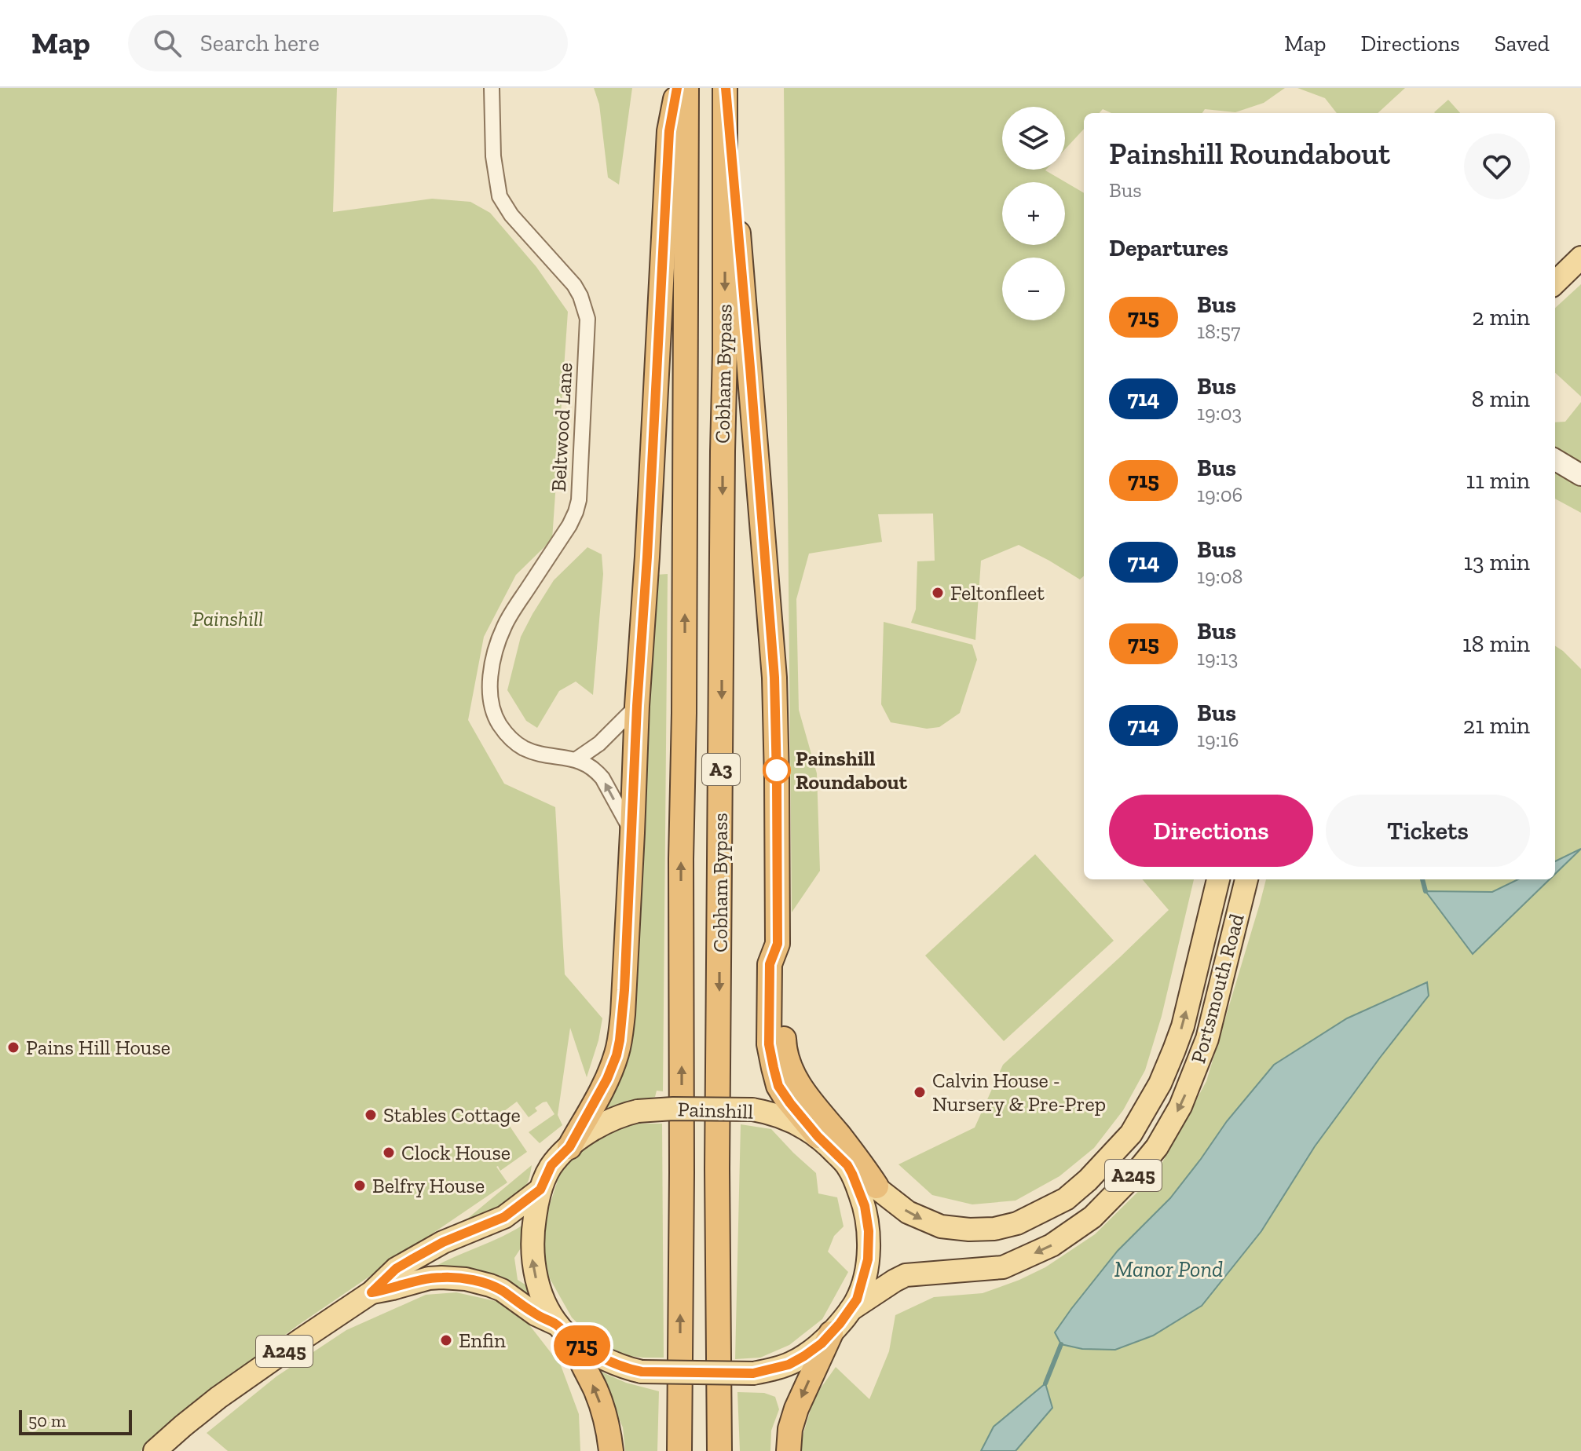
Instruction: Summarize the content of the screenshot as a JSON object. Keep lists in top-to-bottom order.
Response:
{
  "streets": {
    "highway": ["Cobham Bypass", "A3"],
    "main road": ["Portsmouth Road", "Painshill", "A245"],
    "street": ["Beltwood Lane"]
  },
  "crossings": [
    ["Portsmouth Road", "Painshill"],
    ["Painshill", "A245"]
  ],
  "water": ["Manor Pond"],
  "parks": ["Painshill"],
  "places": [
    "Feltonfleet",
    "Painshill Roundabout",
    "Pains Hill House",
    "Calvin House - Nursery & Pre-Prep",
    "Stables Cottage",
    "Clock House",
    "Belfry House",
    "Enfin"
  ],
  "lines": ["bus line 715"],
  "scale_bar": "50 m",
  "page": {
    "header": "Map",
    "search": "Search here",
    "nav": ["Map", "Directions", "Saved"],
    "on_map": "715",
    "map_buttons": ["+", "−"],
    "heading": [
      ["Painshill Roundabout", "Bus"],
      "Departures"
    ],
    "list": [
      {
        "mark": "715",
        "name": "Bus",
        "note": "18:57",
        "value": "2 min"
      },
      {
        "mark": "714",
        "name": "Bus",
        "note": "19:03",
        "value": "8 min"
      },
      {
        "mark": "715",
        "name": "Bus",
        "note": "19:06",
        "value": "11 min"
      },
      {
        "mark": "714",
        "name": "Bus",
        "note": "19:08",
        "value": "13 min"
      },
      {
        "mark": "715",
        "name": "Bus",
        "note": "19:13",
        "value": "18 min"
      },
      {
        "mark": "714",
        "name": "Bus",
        "note": "19:16",
        "value": "21 min"
      }
    ],
    "buttons": ["Directions", "Tickets"],
    "scale": "50 m"
  }
}
